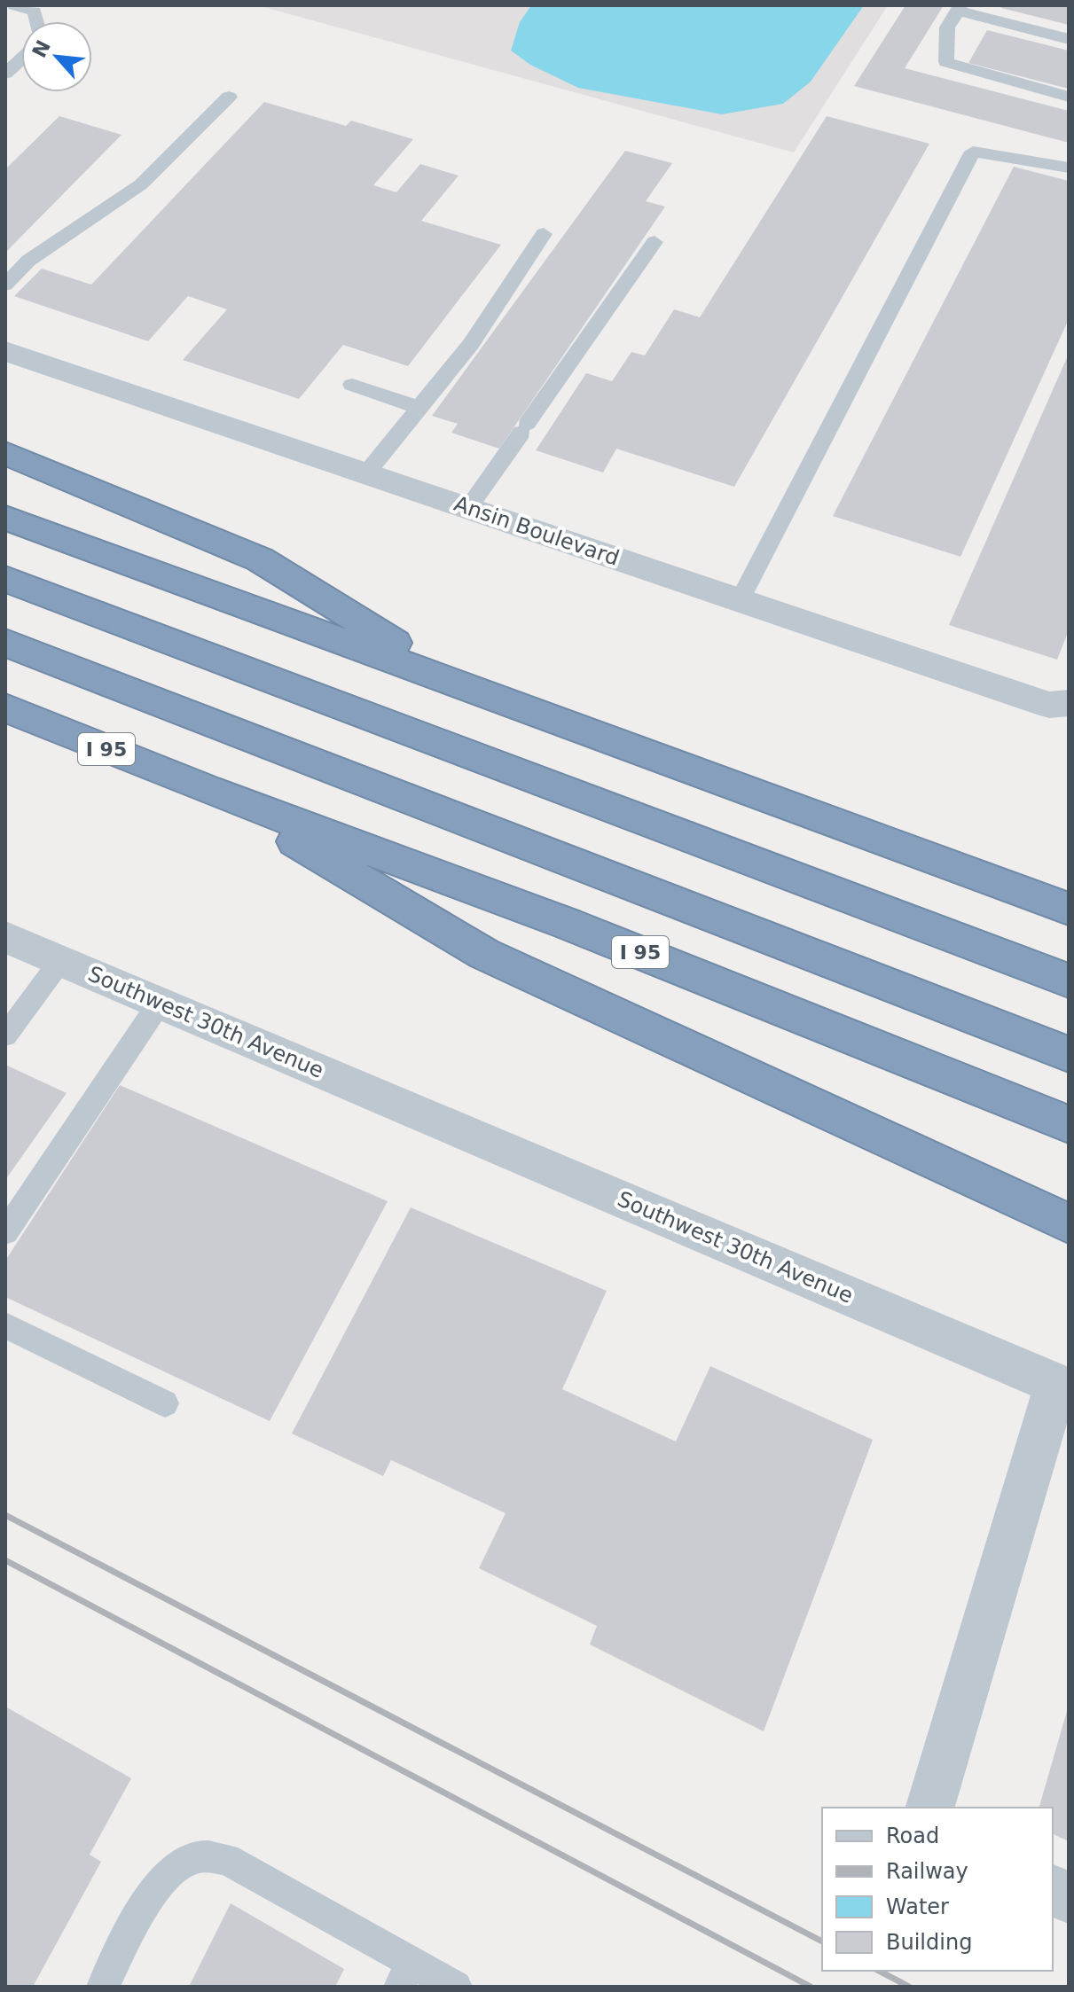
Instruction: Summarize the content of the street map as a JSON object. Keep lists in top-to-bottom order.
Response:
{
  "streets": {
    "highway": ["I 95"],
    "street": ["Ansin Boulevard", "Southwest 30th Avenue"]
  },
  "legend": [
    "Road",
    "Railway",
    "Water",
    "Building"
  ],
  "north": "top left"
}
